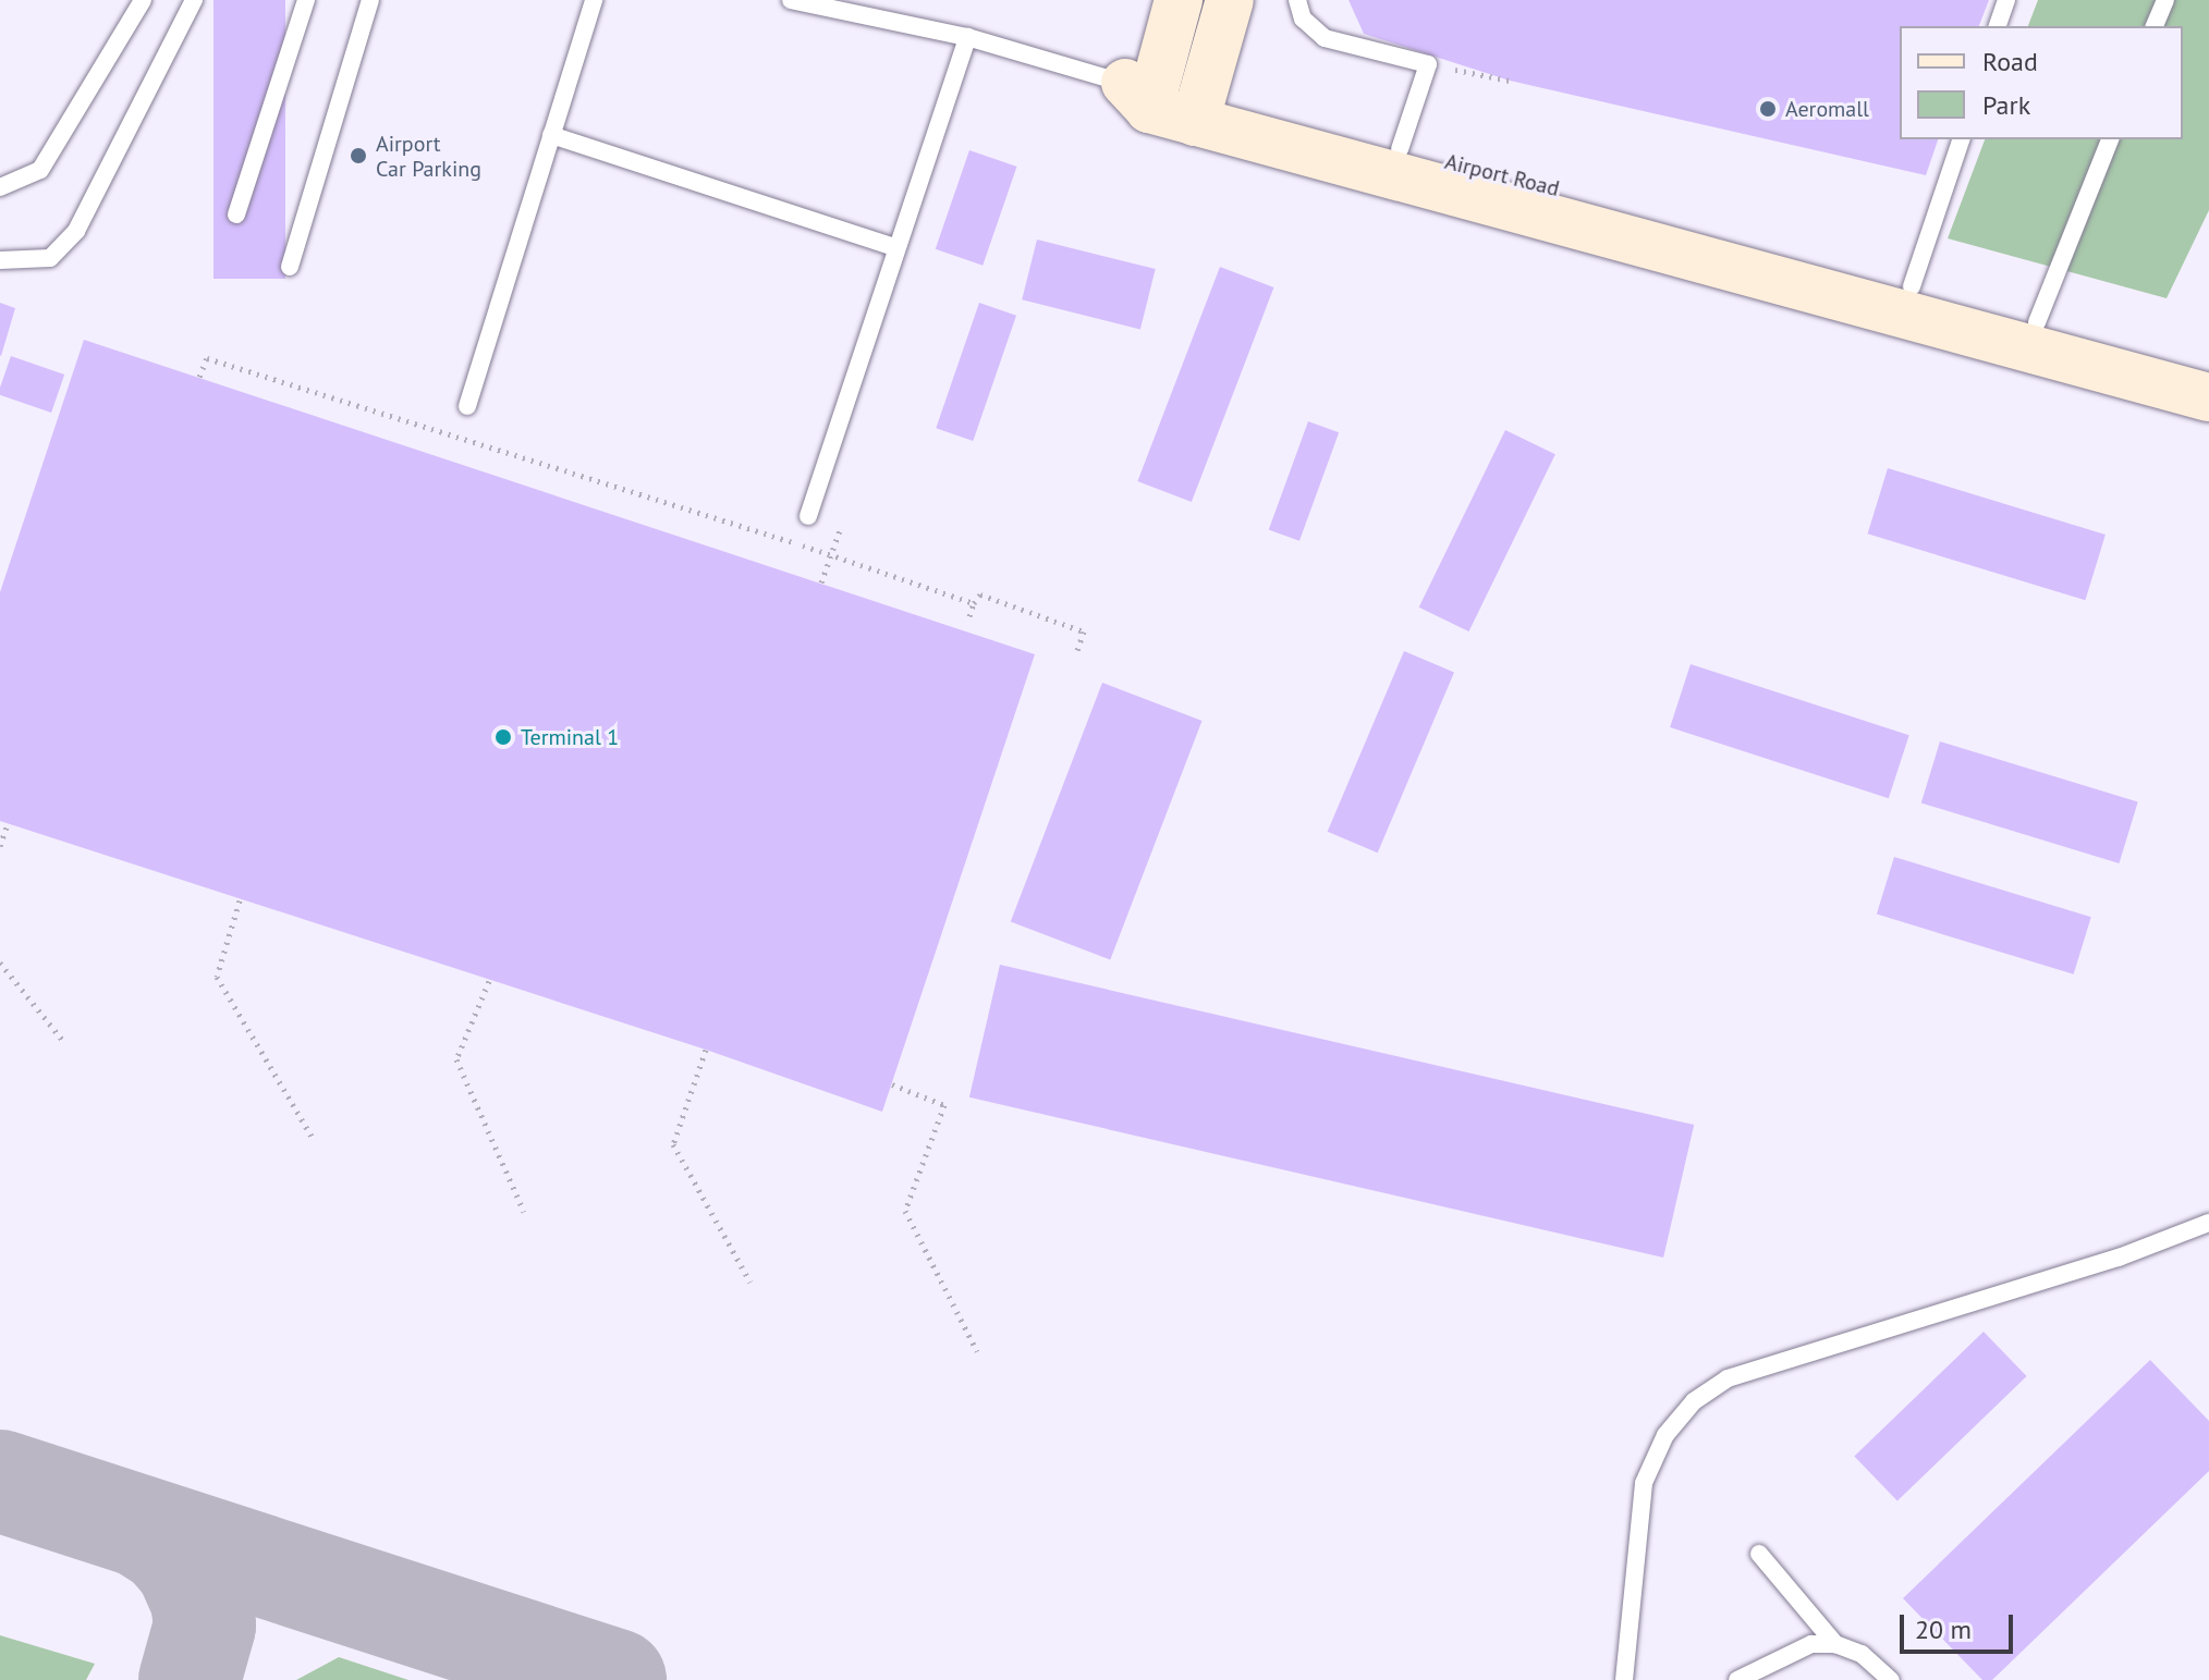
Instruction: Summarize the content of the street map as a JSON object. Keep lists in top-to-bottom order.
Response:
{
  "streets": {
    "main road": ["Airport Road"]
  },
  "places": ["Aeromall", "Airport Car Parking", "Terminal 1"],
  "legend": ["Road", "Park"],
  "scale_bar": "20 m"
}
